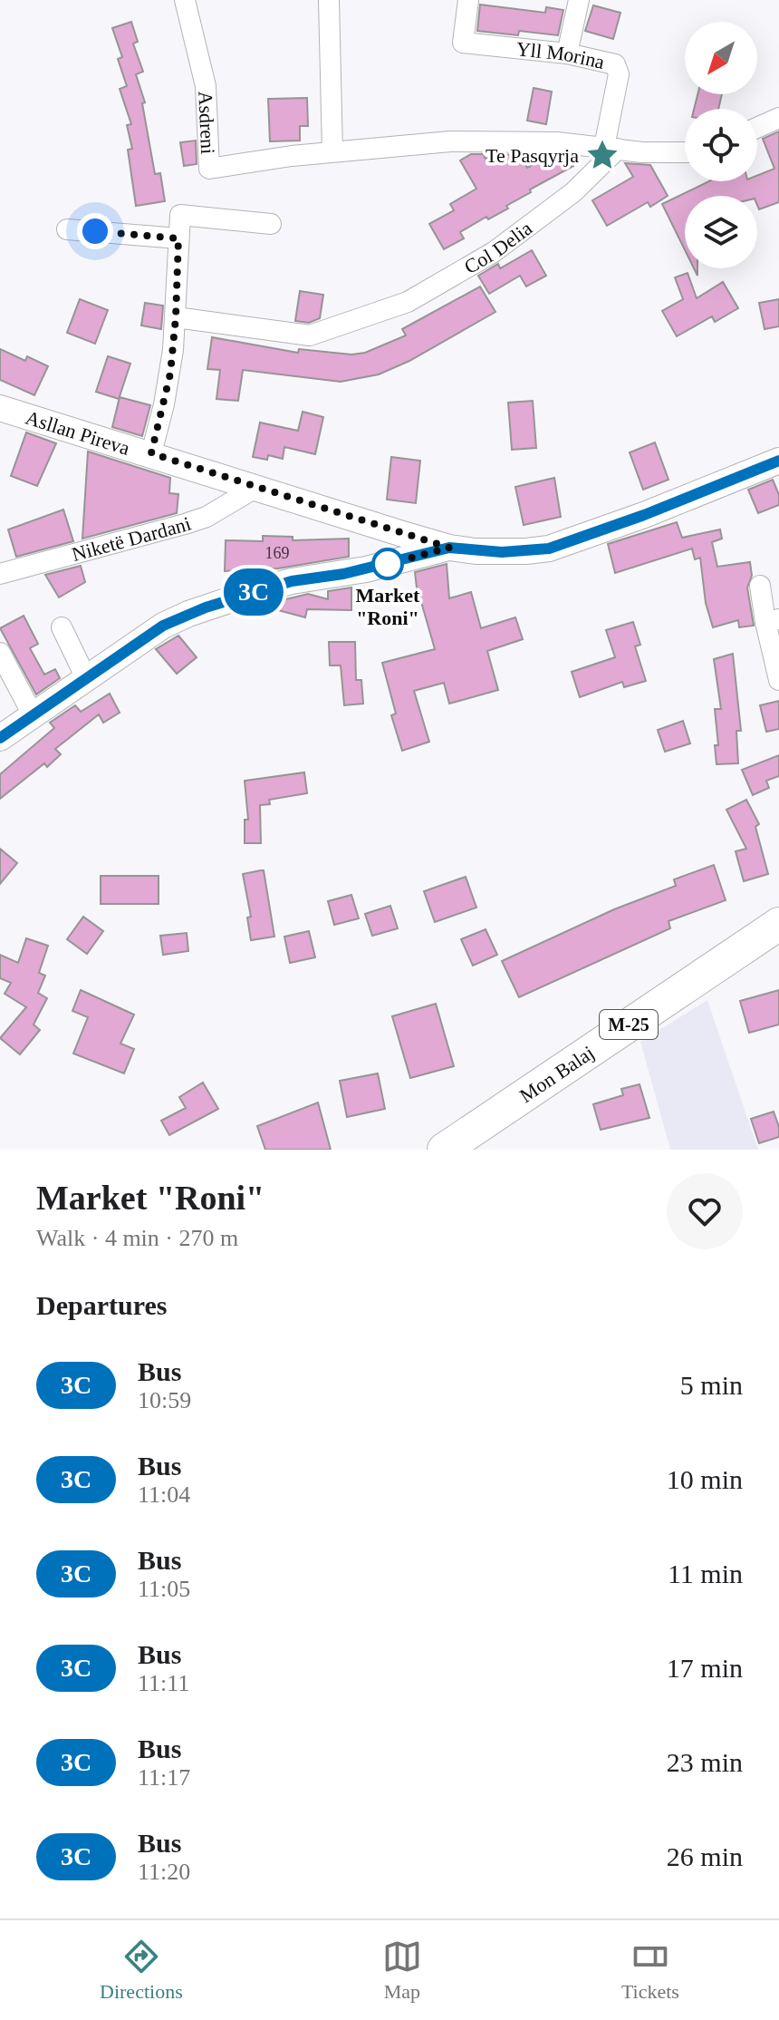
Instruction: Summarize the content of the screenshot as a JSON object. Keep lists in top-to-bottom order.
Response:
{
  "streets": {
    "main road": ["M-25", "Mon Balaj"],
    "street": [
      "Yll Morina",
      "Asdreni",
      "Col Delia",
      "Asllan Pireva",
      "Niketë Dardani"
    ]
  },
  "crossings": [
    ["Yll Morina", "Asdreni"],
    ["Yll Morina", "Col Delia"],
    ["Asdreni", "Col Delia"],
    ["Asllan Pireva", "Niketë Dardani"]
  ],
  "places": {
    "place": ["Te Pasqyrja"],
    "other": ["Market \"Roni\""]
  },
  "lines": ["bus line 3C"],
  "house_numbers": ["169"],
  "north": "bottom left",
  "page": {
    "on_map": "3C",
    "heading": [
      ["Market \"Roni\"", "Walk · 4 min · 270 m"],
      "Departures"
    ],
    "list": [
      {
        "mark": "3C",
        "name": "Bus",
        "note": "10:59",
        "value": "5 min"
      },
      {
        "mark": "3C",
        "name": "Bus",
        "note": "11:04",
        "value": "10 min"
      },
      {
        "mark": "3C",
        "name": "Bus",
        "note": "11:05",
        "value": "11 min"
      },
      {
        "mark": "3C",
        "name": "Bus",
        "note": "11:11",
        "value": "17 min"
      },
      {
        "mark": "3C",
        "name": "Bus",
        "note": "11:17",
        "value": "23 min"
      },
      {
        "mark": "3C",
        "name": "Bus",
        "note": "11:20",
        "value": "26 min"
      }
    ],
    "tabs": ["Directions", "Map", "Tickets"]
  }
}
